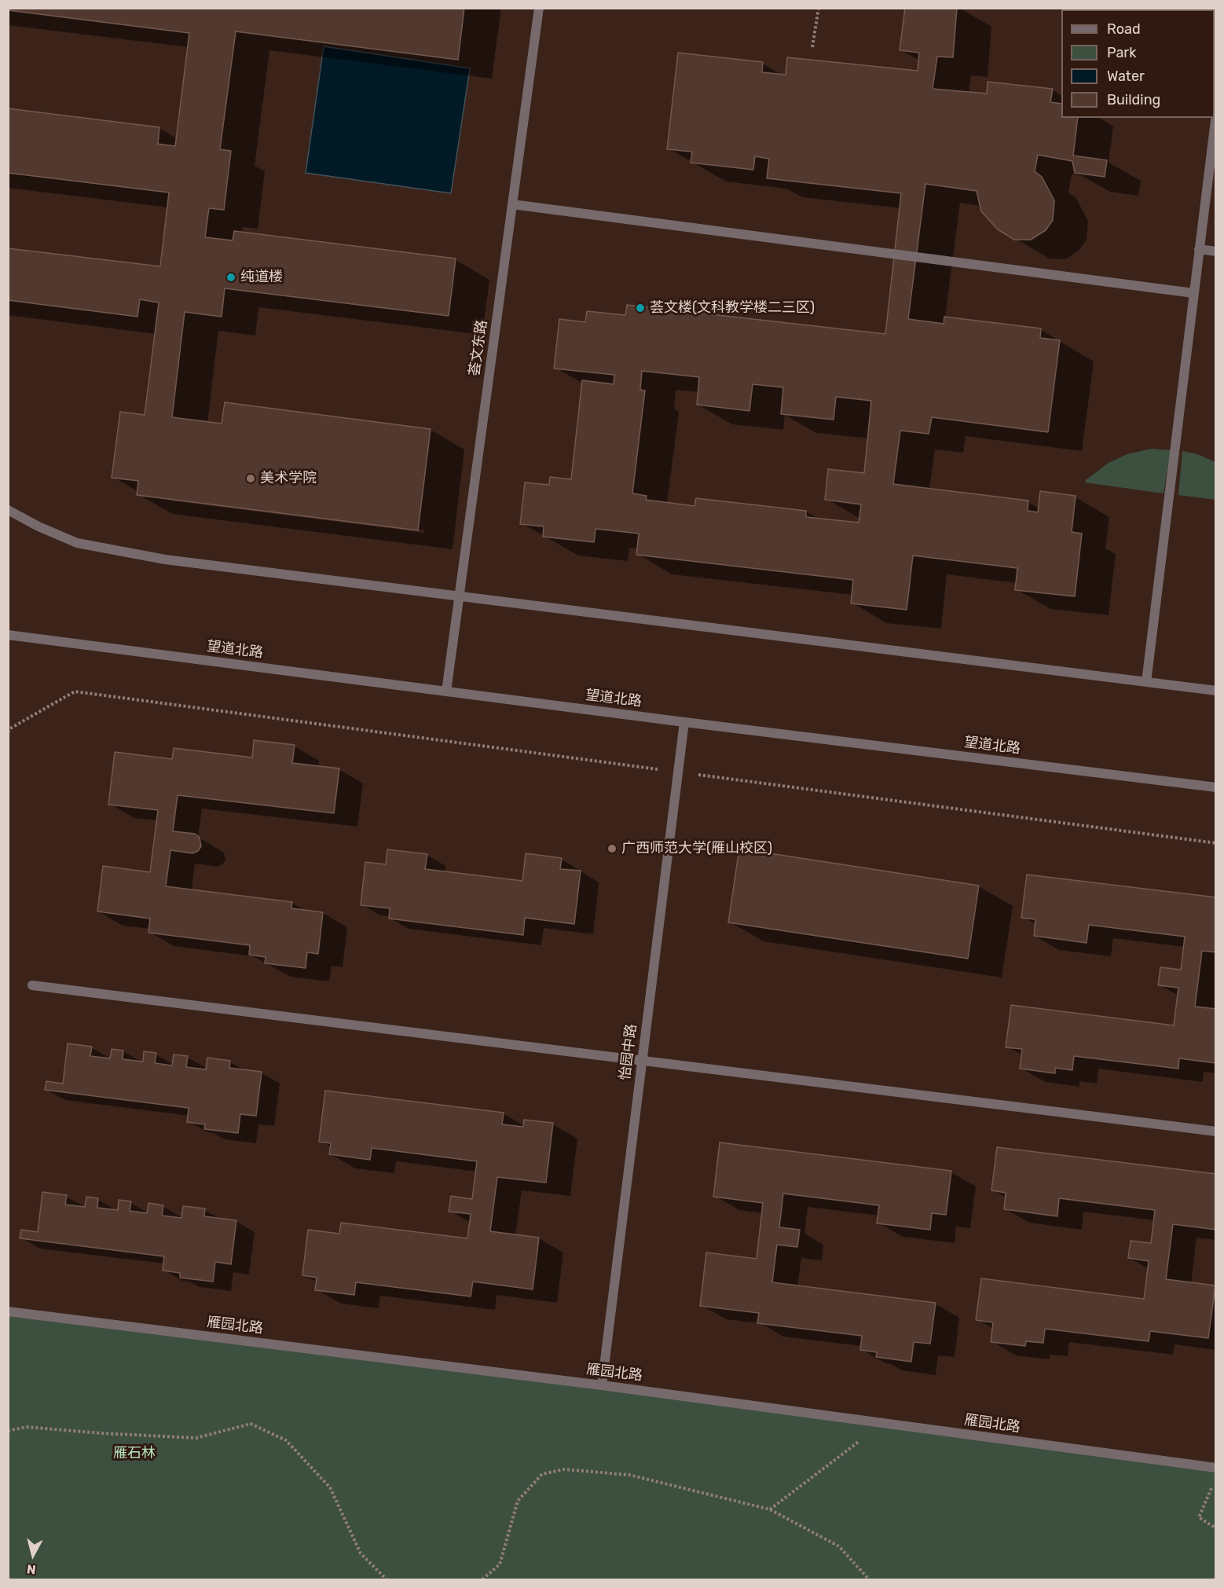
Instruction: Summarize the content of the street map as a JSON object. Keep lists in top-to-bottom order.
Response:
{
  "streets": {
    "street": [
      "荟文东路",
      "望道北路",
      "怡园中路",
      "雁园北路"
    ]
  },
  "crossings": [
    ["荟文东路", "望道北路"],
    ["望道北路", "怡园中路"],
    ["怡园中路", "雁园北路"]
  ],
  "parks": ["雁石林"],
  "places": [
    "纯道楼",
    "荟文楼(文科教学楼二三区)",
    "美术学院",
    "广西师范大学(雁山校区)"
  ],
  "legend": [
    "Road",
    "Park",
    "Water",
    "Building"
  ],
  "north": "bottom"
}
